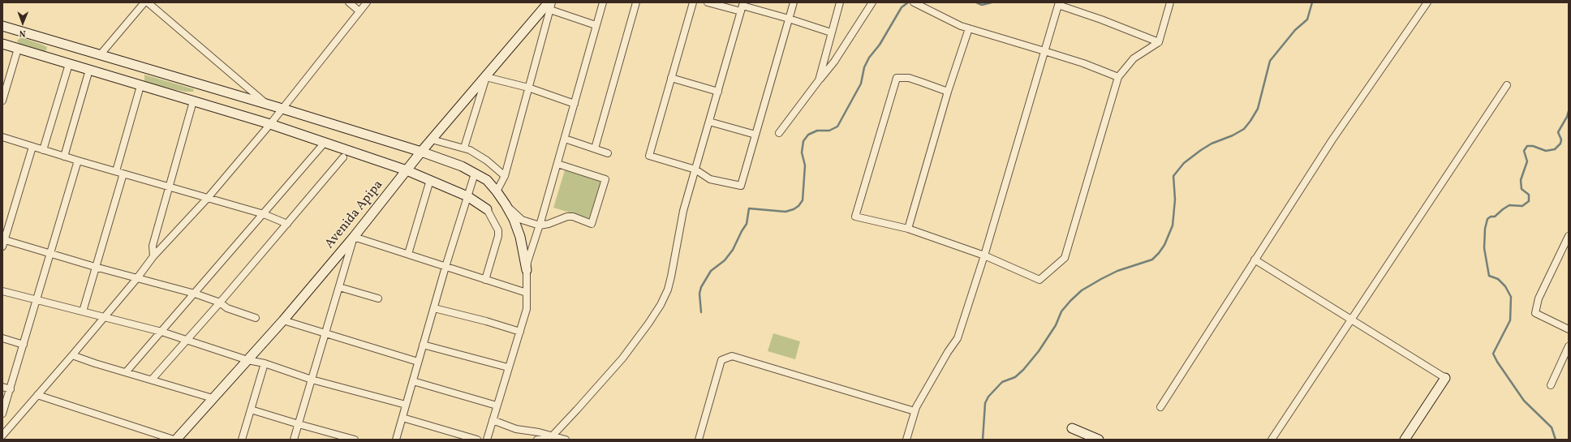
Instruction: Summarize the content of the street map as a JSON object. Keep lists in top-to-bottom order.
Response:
{
  "streets": {
    "street": ["Avenida Apipa"]
  },
  "north": "bottom"
}
